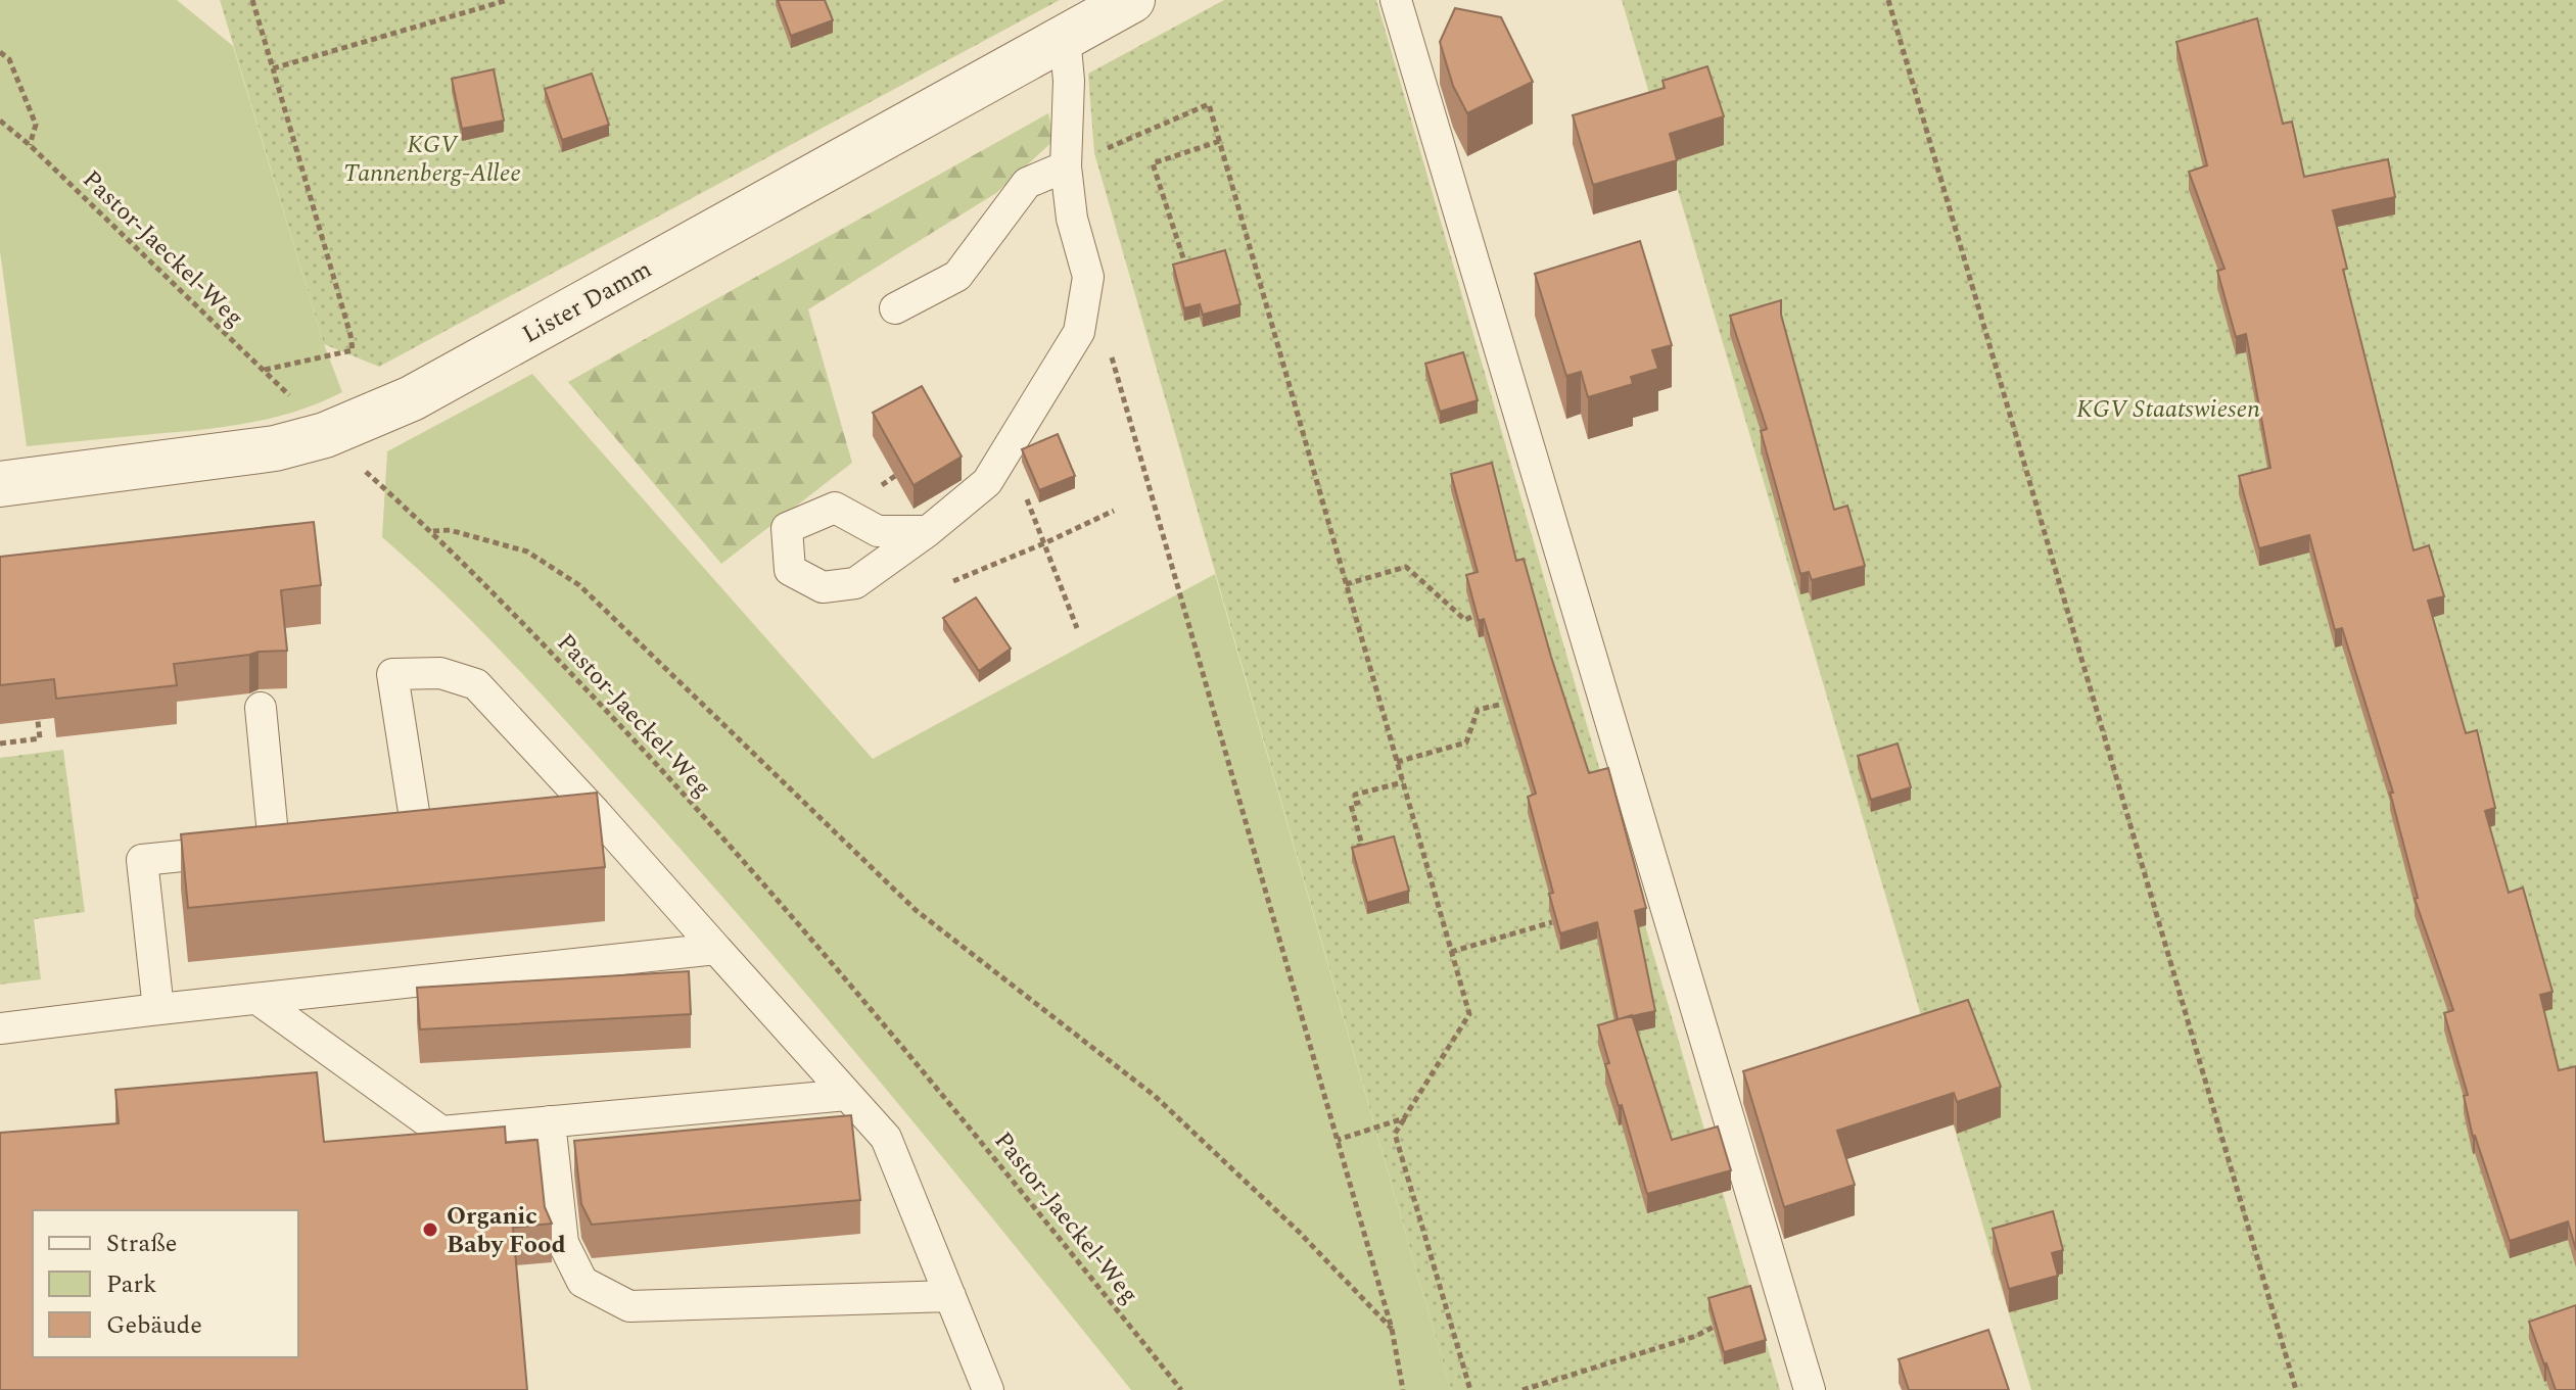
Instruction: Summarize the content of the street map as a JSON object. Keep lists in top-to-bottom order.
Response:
{
  "streets": {
    "street": ["Lister Damm"],
    "path": ["Pastor-Jaeckel-Weg"]
  },
  "crossings": [
    ["Pastor-Jaeckel-Weg", "Lister Damm"]
  ],
  "parks": ["KGV Tannenberg-Allee", "KGV Staatswiesen"],
  "places": ["Organic Baby Food"],
  "legend": ["Straße", "Park", "Gebäude"]
}
